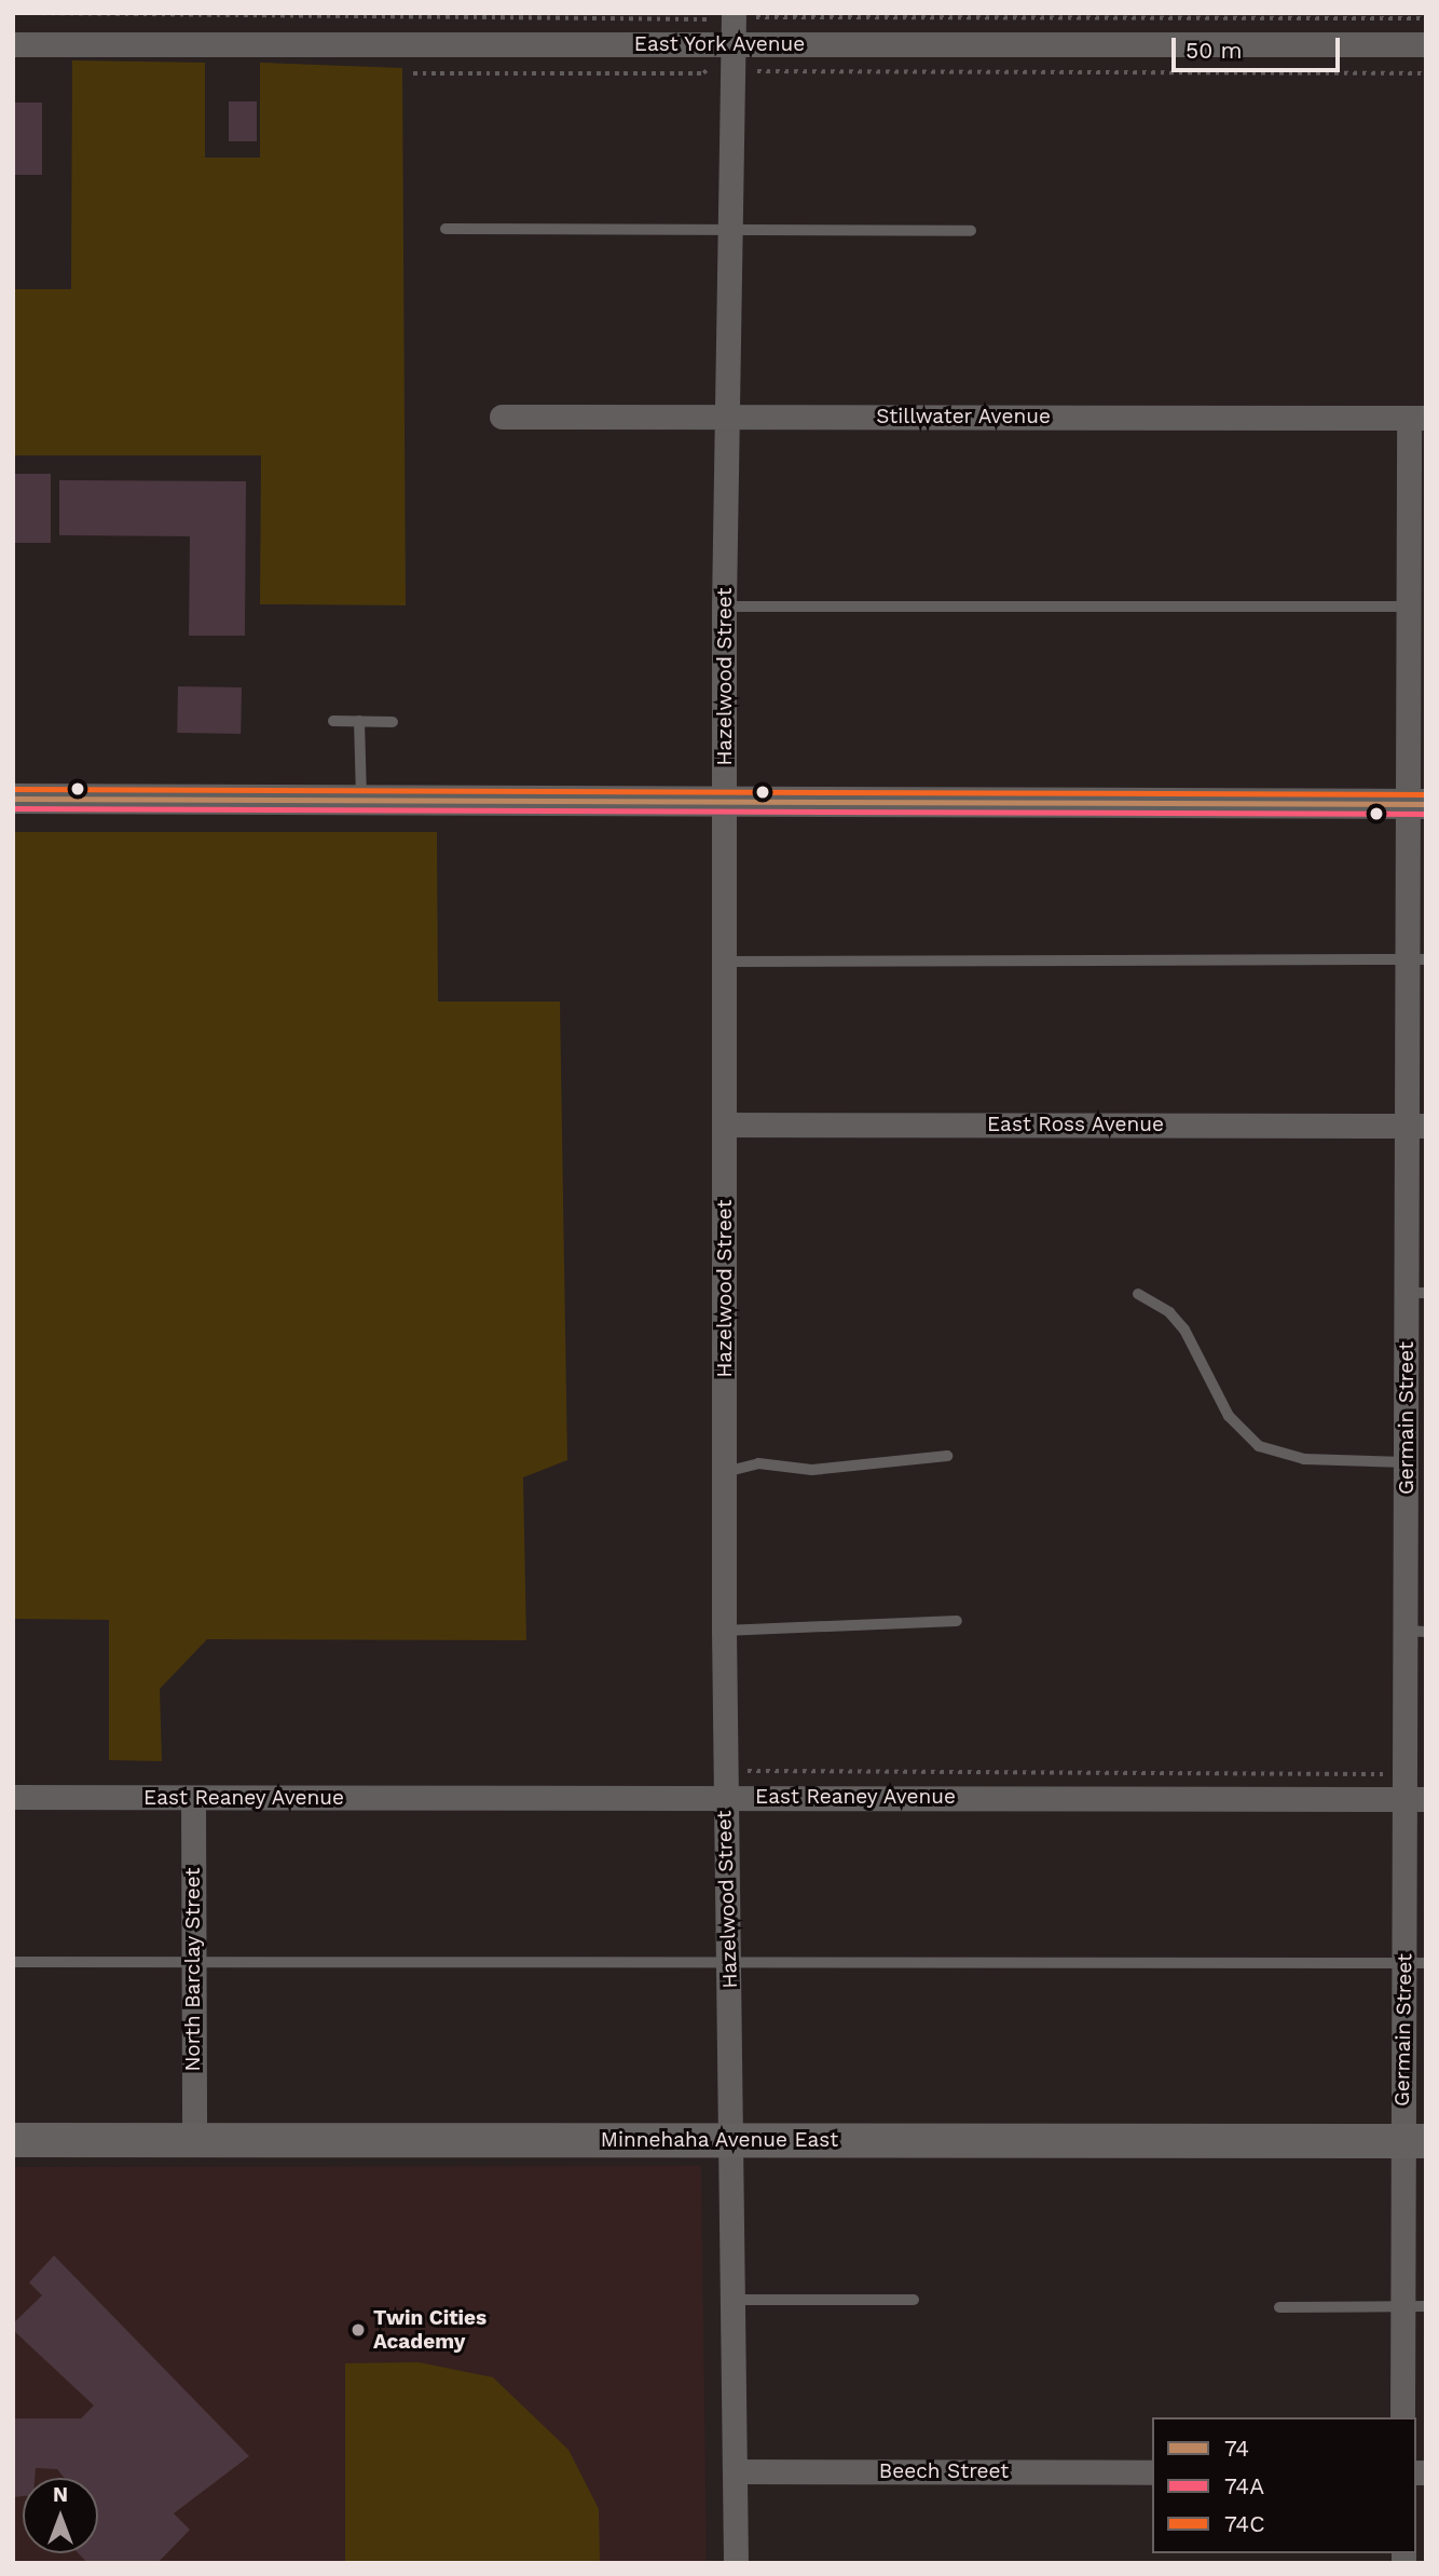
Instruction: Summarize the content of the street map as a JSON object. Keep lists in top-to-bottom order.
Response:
{
  "streets": {
    "main road": ["Minnehaha Avenue East"],
    "street": [
      "East York Avenue",
      "Stillwater Avenue",
      "Hazelwood Street",
      "East Ross Avenue",
      "Germain Street",
      "East Reaney Avenue",
      "North Barclay Street",
      "Beech Street"
    ]
  },
  "crossings": [
    ["East York Avenue", "Hazelwood Street"],
    ["Stillwater Avenue", "Hazelwood Street"],
    ["Stillwater Avenue", "Germain Street"],
    ["Hazelwood Street", "East Ross Avenue"],
    ["Hazelwood Street", "East Reaney Avenue"],
    ["Hazelwood Street", "Minnehaha Avenue East"],
    ["Hazelwood Street", "Beech Street"],
    ["East Ross Avenue", "Germain Street"],
    ["Germain Street", "East Reaney Avenue"],
    ["Germain Street", "Minnehaha Avenue East"],
    ["East Reaney Avenue", "North Barclay Street"],
    ["North Barclay Street", "Minnehaha Avenue East"]
  ],
  "places": ["Twin Cities Academy"],
  "lines": ["transit line 74C", "transit line 74", "transit line 74A"],
  "legend": ["74", "74A", "74C"],
  "scale_bar": "50 m",
  "north": "top"
}
